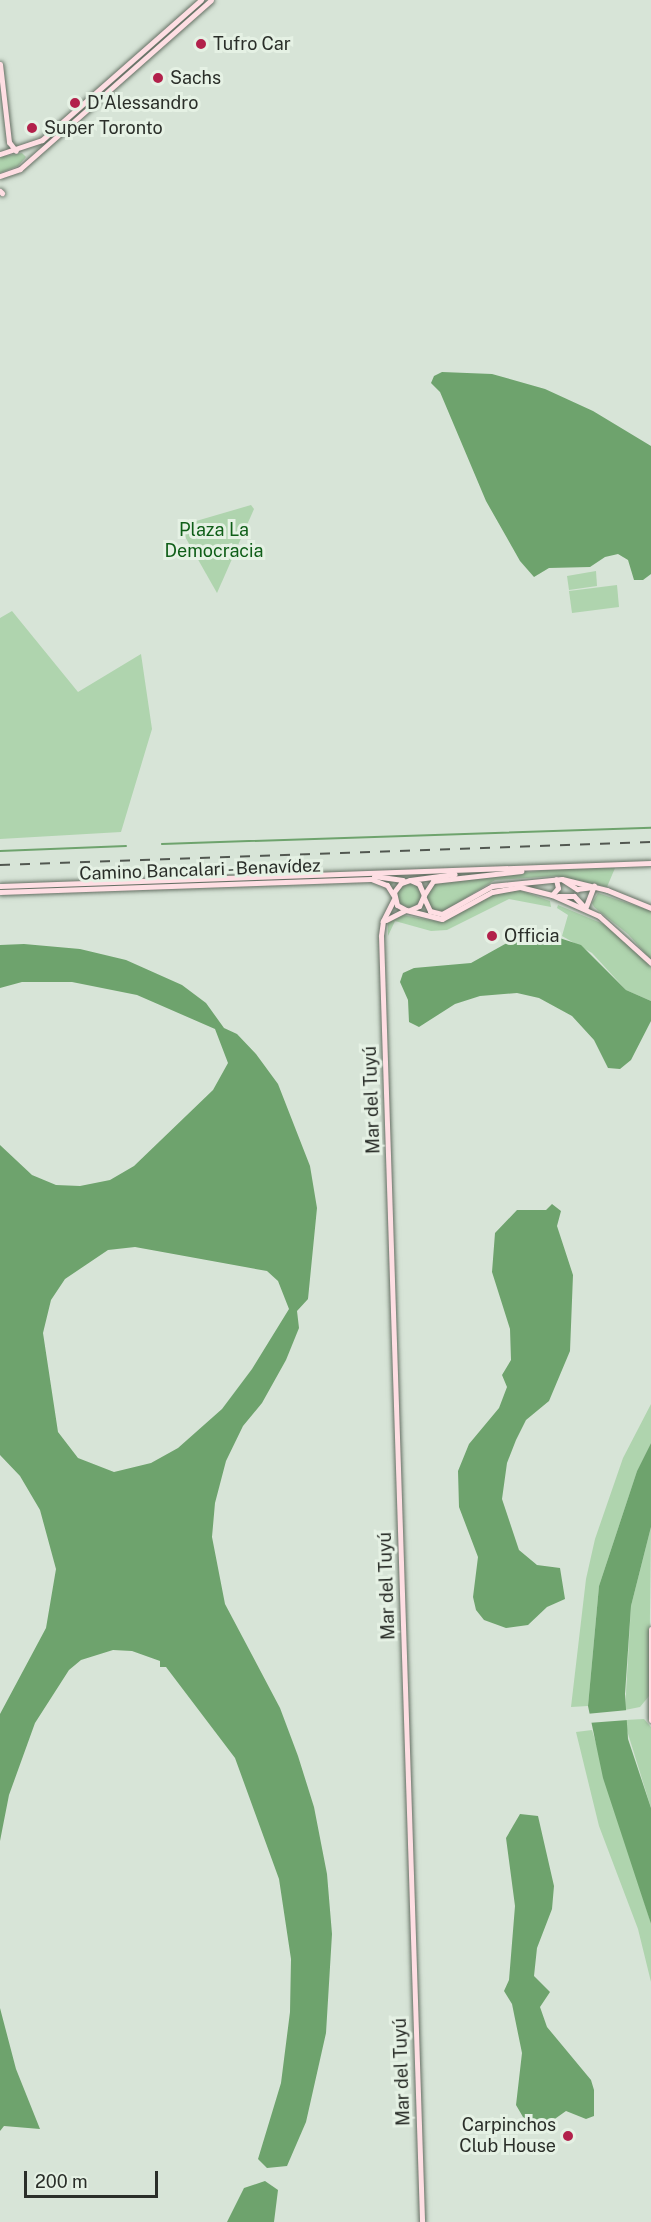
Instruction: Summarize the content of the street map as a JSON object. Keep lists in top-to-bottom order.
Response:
{
  "streets": {
    "street": ["Camino Bancalari - Benavídez", "Mar del Tuyú"]
  },
  "parks": ["Plaza La Democracia"],
  "places": [
    "Tufro Car",
    "Sachs",
    "D'Alessandro",
    "Super Toronto",
    "Officia",
    "Carpinchos Club House"
  ],
  "scale_bar": "200 m"
}
